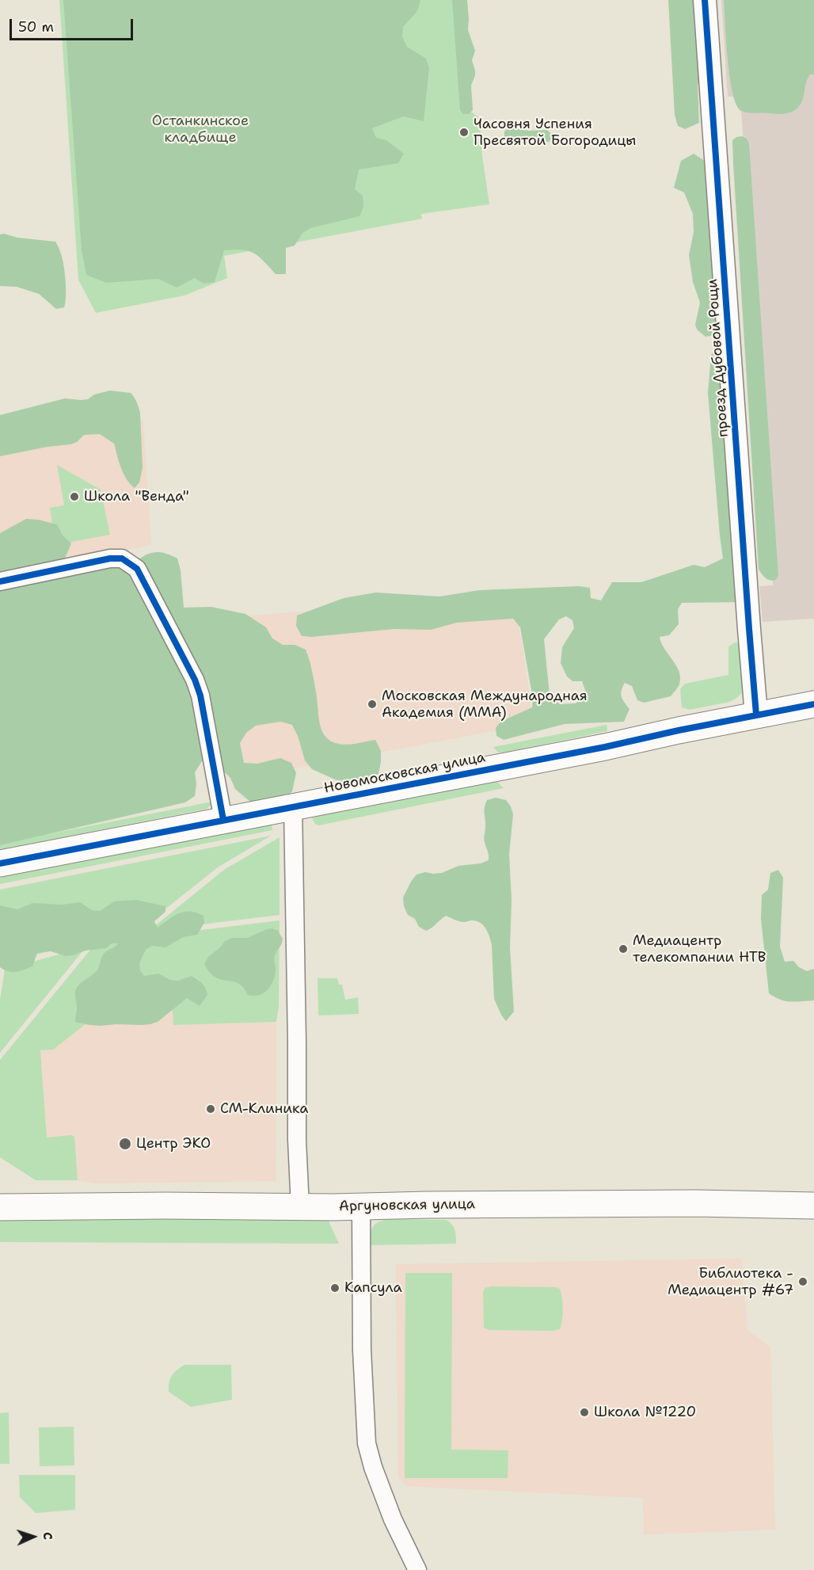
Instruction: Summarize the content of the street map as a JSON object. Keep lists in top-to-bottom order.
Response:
{
  "streets": {
    "main road": ["Новомосковская улица", "Аргуновская улица"],
    "street": ["проезд Дубовой Рощи"]
  },
  "crossings": [
    ["проезд Дубовой Рощи", "Новомосковская улица"]
  ],
  "parks": ["Останкинское кладбище"],
  "places": [
    "Часовня Успения Пресвятой Богородицы",
    "Школа \"Венда\"",
    "Московская Международная Академия (ММА)",
    "Медиацентр телекомпании НТВ",
    "СМ-Клиника",
    "Центр ЭКО",
    "Библиотека - Медиацентр #67",
    "Капсула",
    "Школа №1220"
  ],
  "scale_bar": "50 m",
  "north": "right"
}
